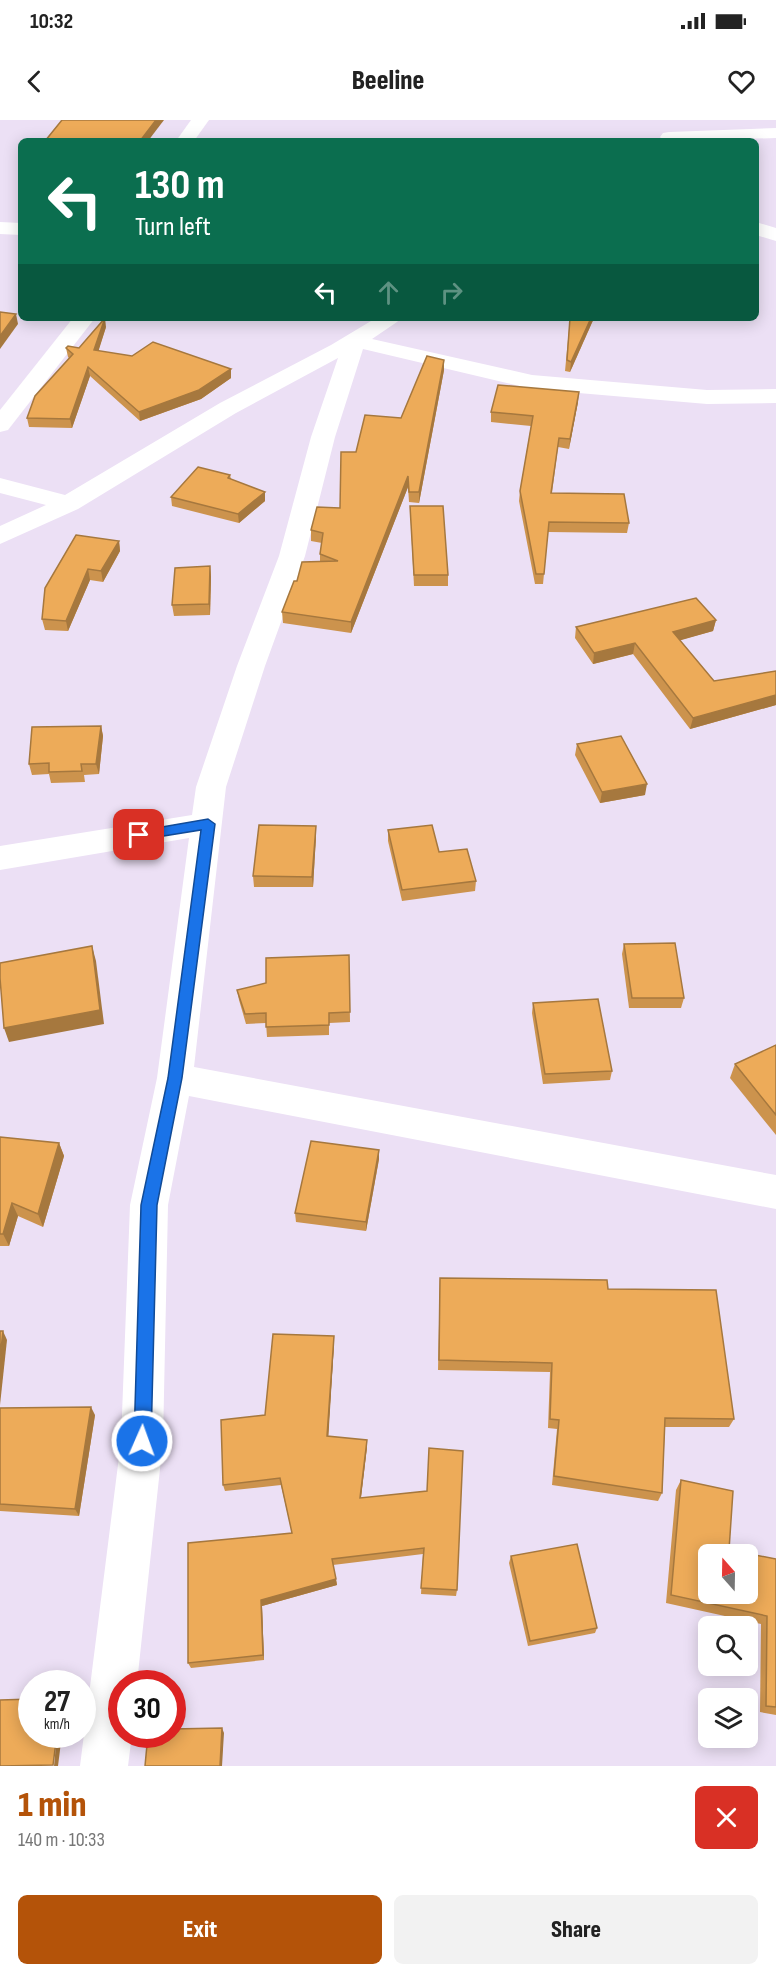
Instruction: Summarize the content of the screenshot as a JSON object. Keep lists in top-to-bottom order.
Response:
{
  "north": "top",
  "page": {
    "status": "10:32",
    "header": "Beeline",
    "turn": ["130 m", "Turn left"],
    "speed": "27 km/h",
    "limit": "30",
    "heading": ["1 min", "140 m · 10:33"],
    "buttons": ["Exit", "Share"]
  }
}
